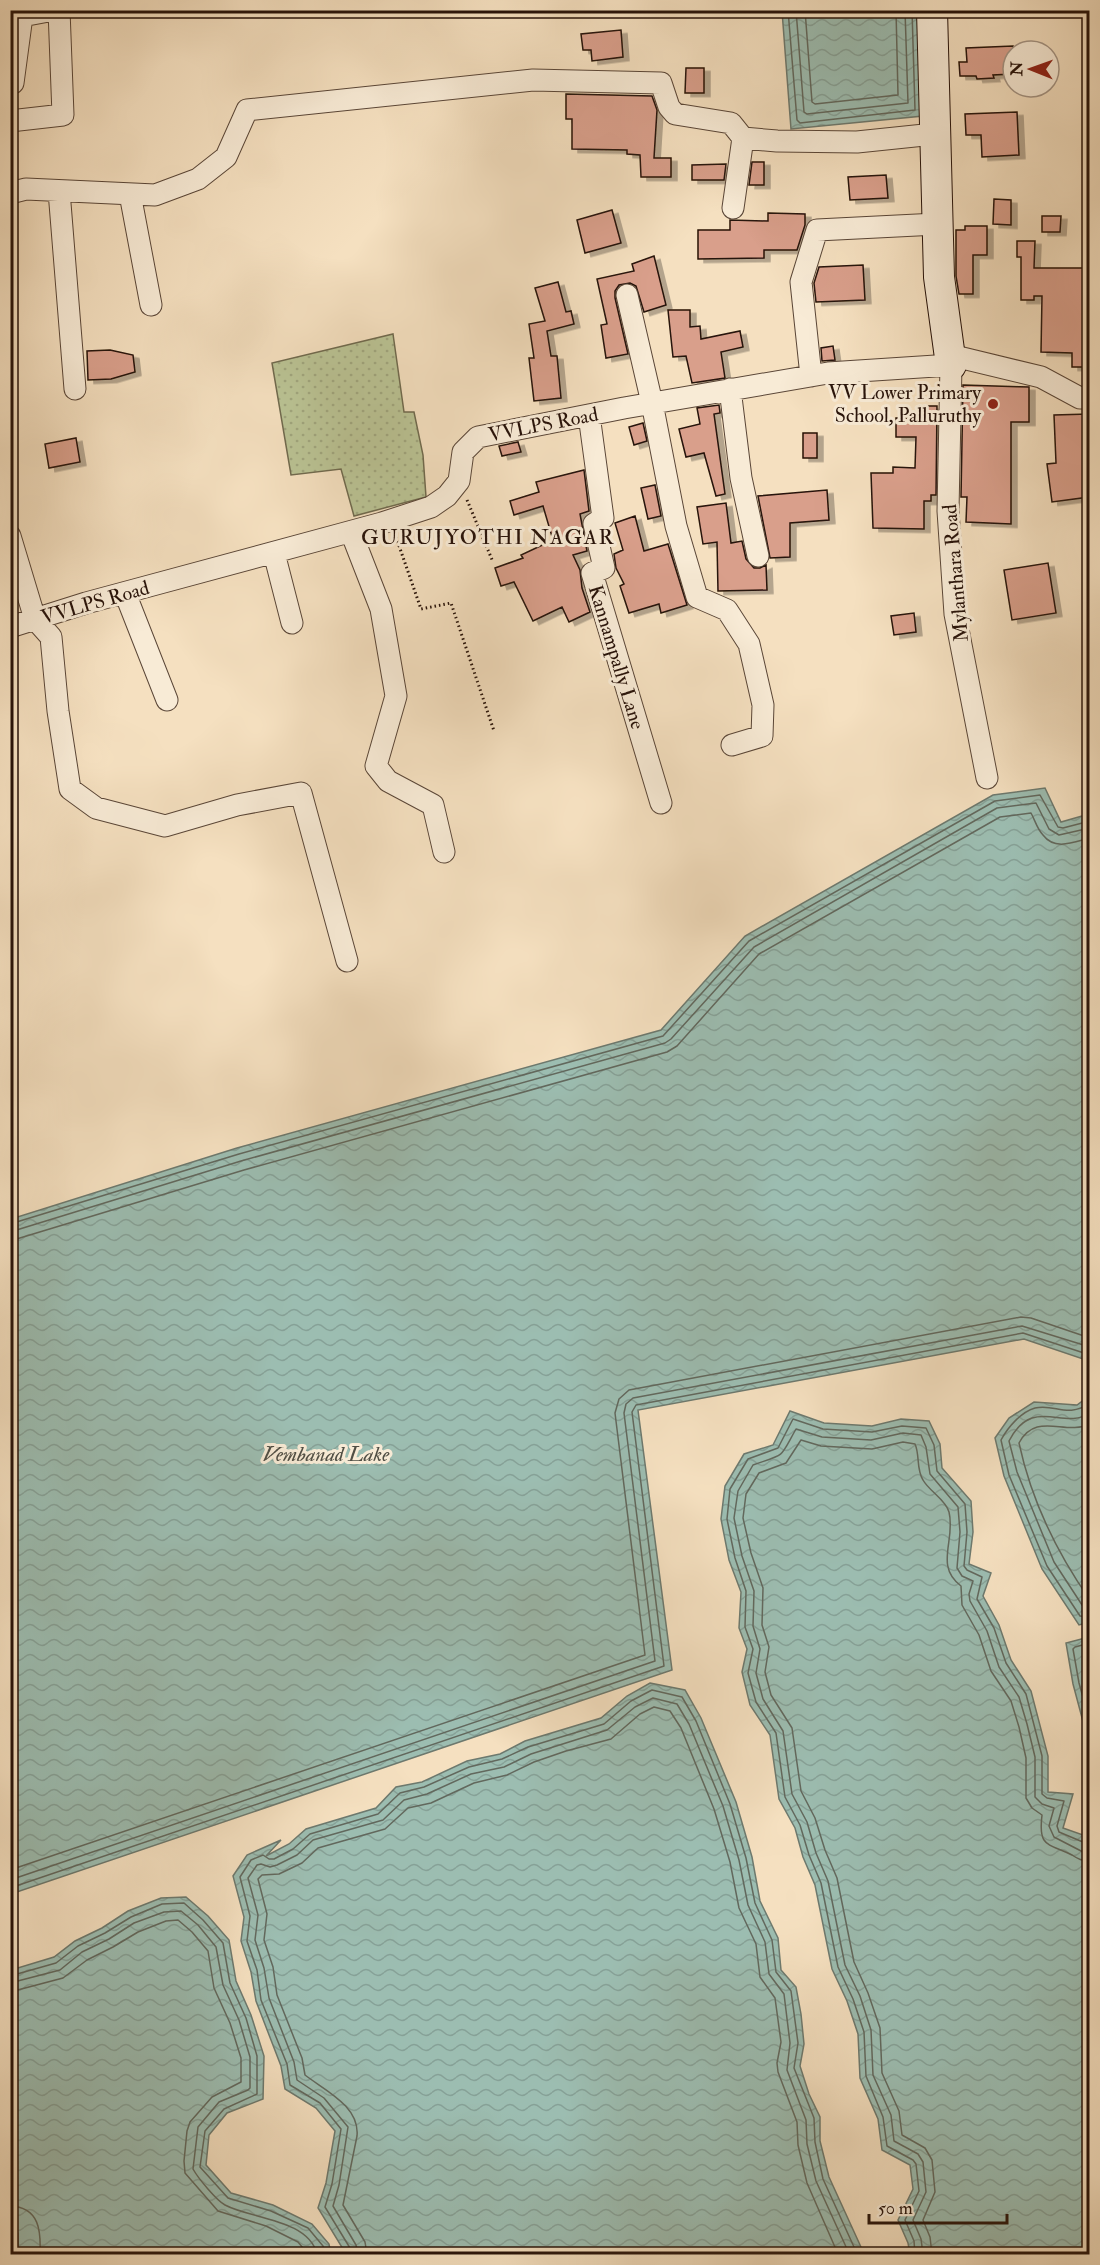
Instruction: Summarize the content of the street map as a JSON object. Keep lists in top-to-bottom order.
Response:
{
  "streets": {
    "street": ["VVLPS Road", "Mylanthara Road", "Kannampally Lane"]
  },
  "crossings": [
    ["VVLPS Road", "Mylanthara Road"],
    ["VVLPS Road", "Kannampally Lane"]
  ],
  "districts": ["GURUJYOTHI NAGAR"],
  "water": ["Vembanad Lake"],
  "places": ["VV Lower Primary School, Palluruthy"],
  "scale_bar": "50 m",
  "north": "left"
}
